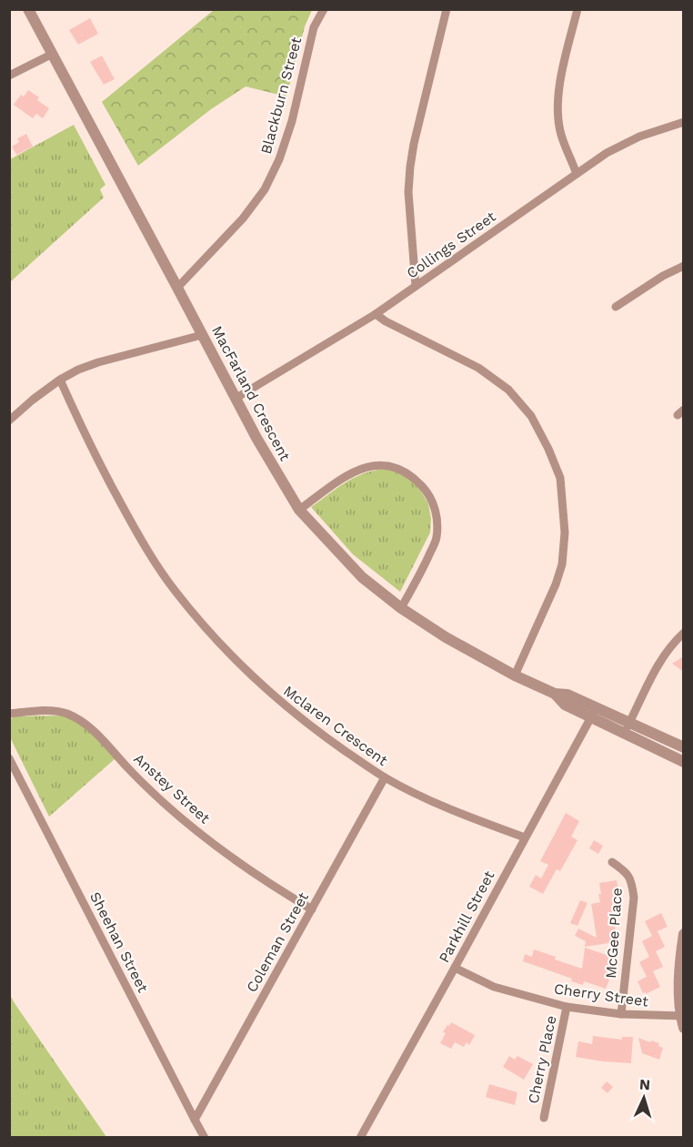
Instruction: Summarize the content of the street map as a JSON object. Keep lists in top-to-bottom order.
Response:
{
  "streets": {
    "street": [
      "Blackburn Street",
      "Collings Street",
      "MacFarland Crescent",
      "Mclaren Crescent",
      "Anstey Street",
      "Parkhill Street",
      "McGee Place",
      "Sheehan Street",
      "Coleman Street",
      "Cherry Street",
      "Cherry Place"
    ]
  },
  "crossings": [
    ["Blackburn Street", "MacFarland Crescent"],
    ["Collings Street", "MacFarland Crescent"],
    ["MacFarland Crescent", "Parkhill Street"],
    ["Mclaren Crescent", "Parkhill Street"],
    ["Mclaren Crescent", "Coleman Street"],
    ["Anstey Street", "Coleman Street"],
    ["Parkhill Street", "Cherry Street"],
    ["McGee Place", "Cherry Street"],
    ["Sheehan Street", "Coleman Street"],
    ["Cherry Street", "Cherry Place"]
  ],
  "north": "top"
}
